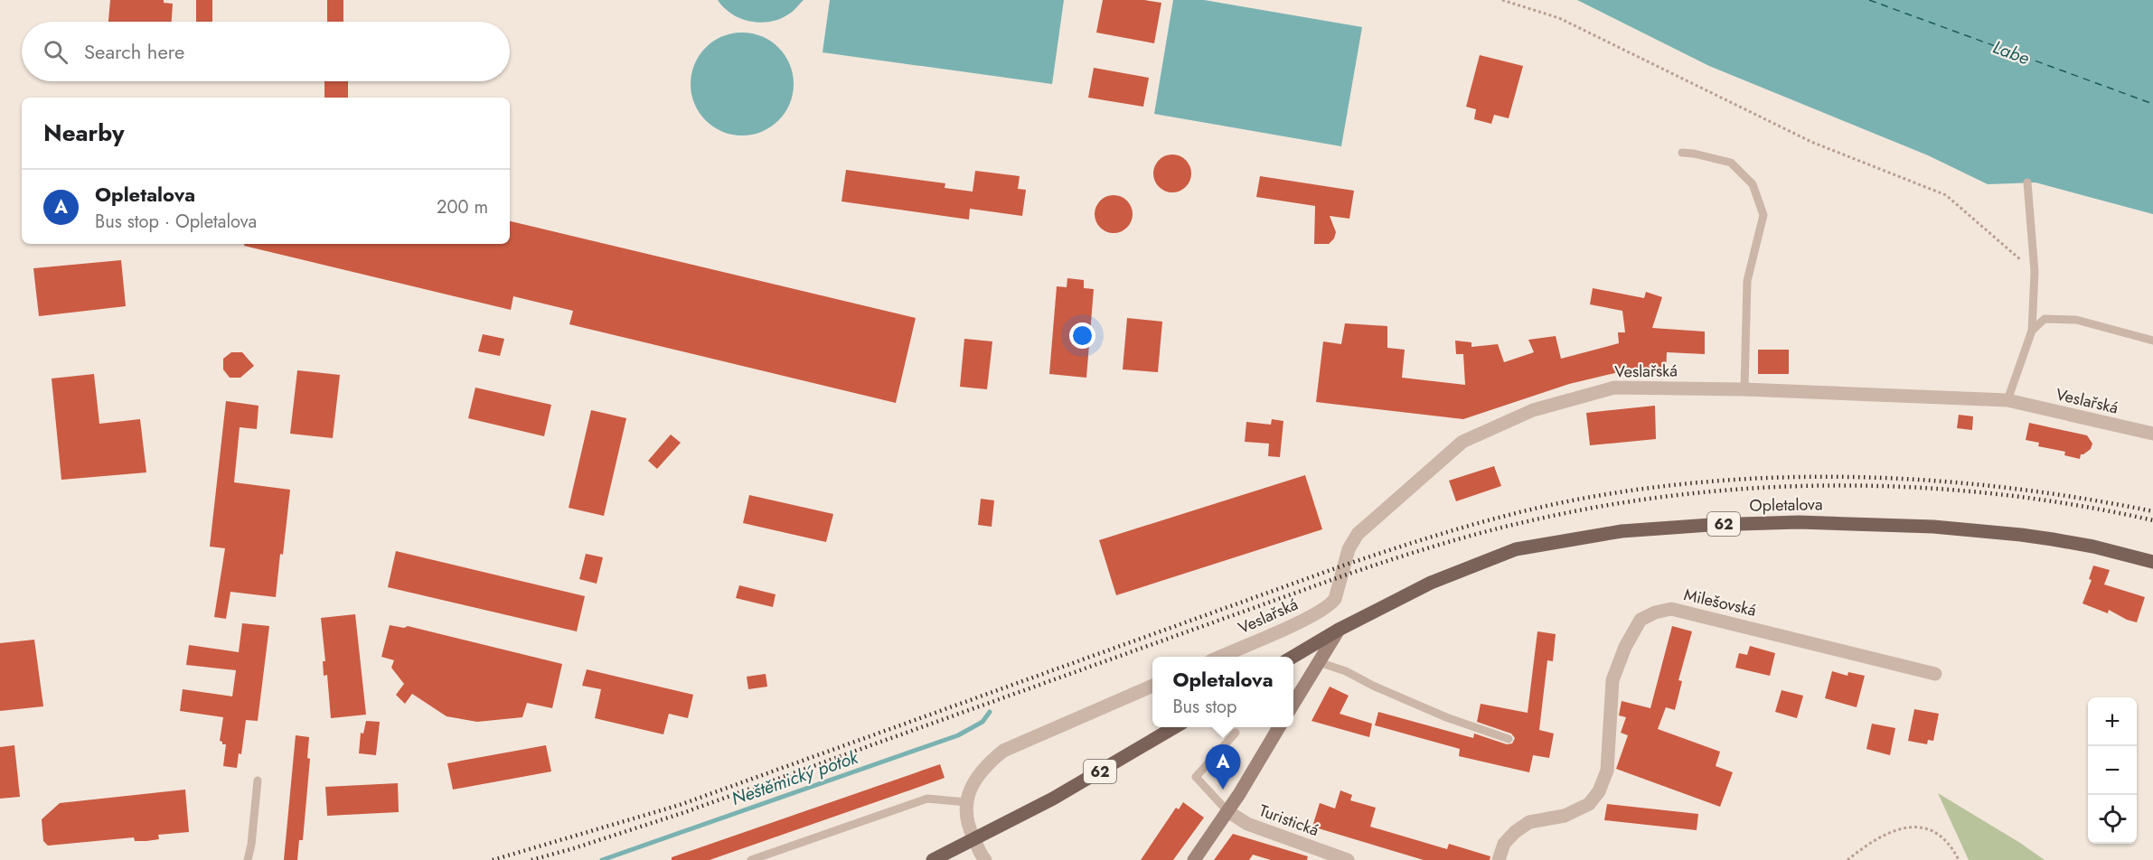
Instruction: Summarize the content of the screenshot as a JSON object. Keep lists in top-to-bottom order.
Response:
{
  "streets": {
    "main road": ["Opletalova", "62"],
    "street": ["Veslařská", "Milešovská", "Turistická"]
  },
  "water": ["Labe", "Neštěmický potok"],
  "page": {
    "search": "Search here",
    "heading": "Nearby",
    "list": [
      {
        "mark": "A",
        "name": "Opletalova",
        "note": "Bus stop · Opletalova",
        "value": "200 m"
      }
    ],
    "popup": ["Opletalova", "Bus stop"],
    "map_buttons": ["+", "−"],
    "pins": "A"
  }
}
